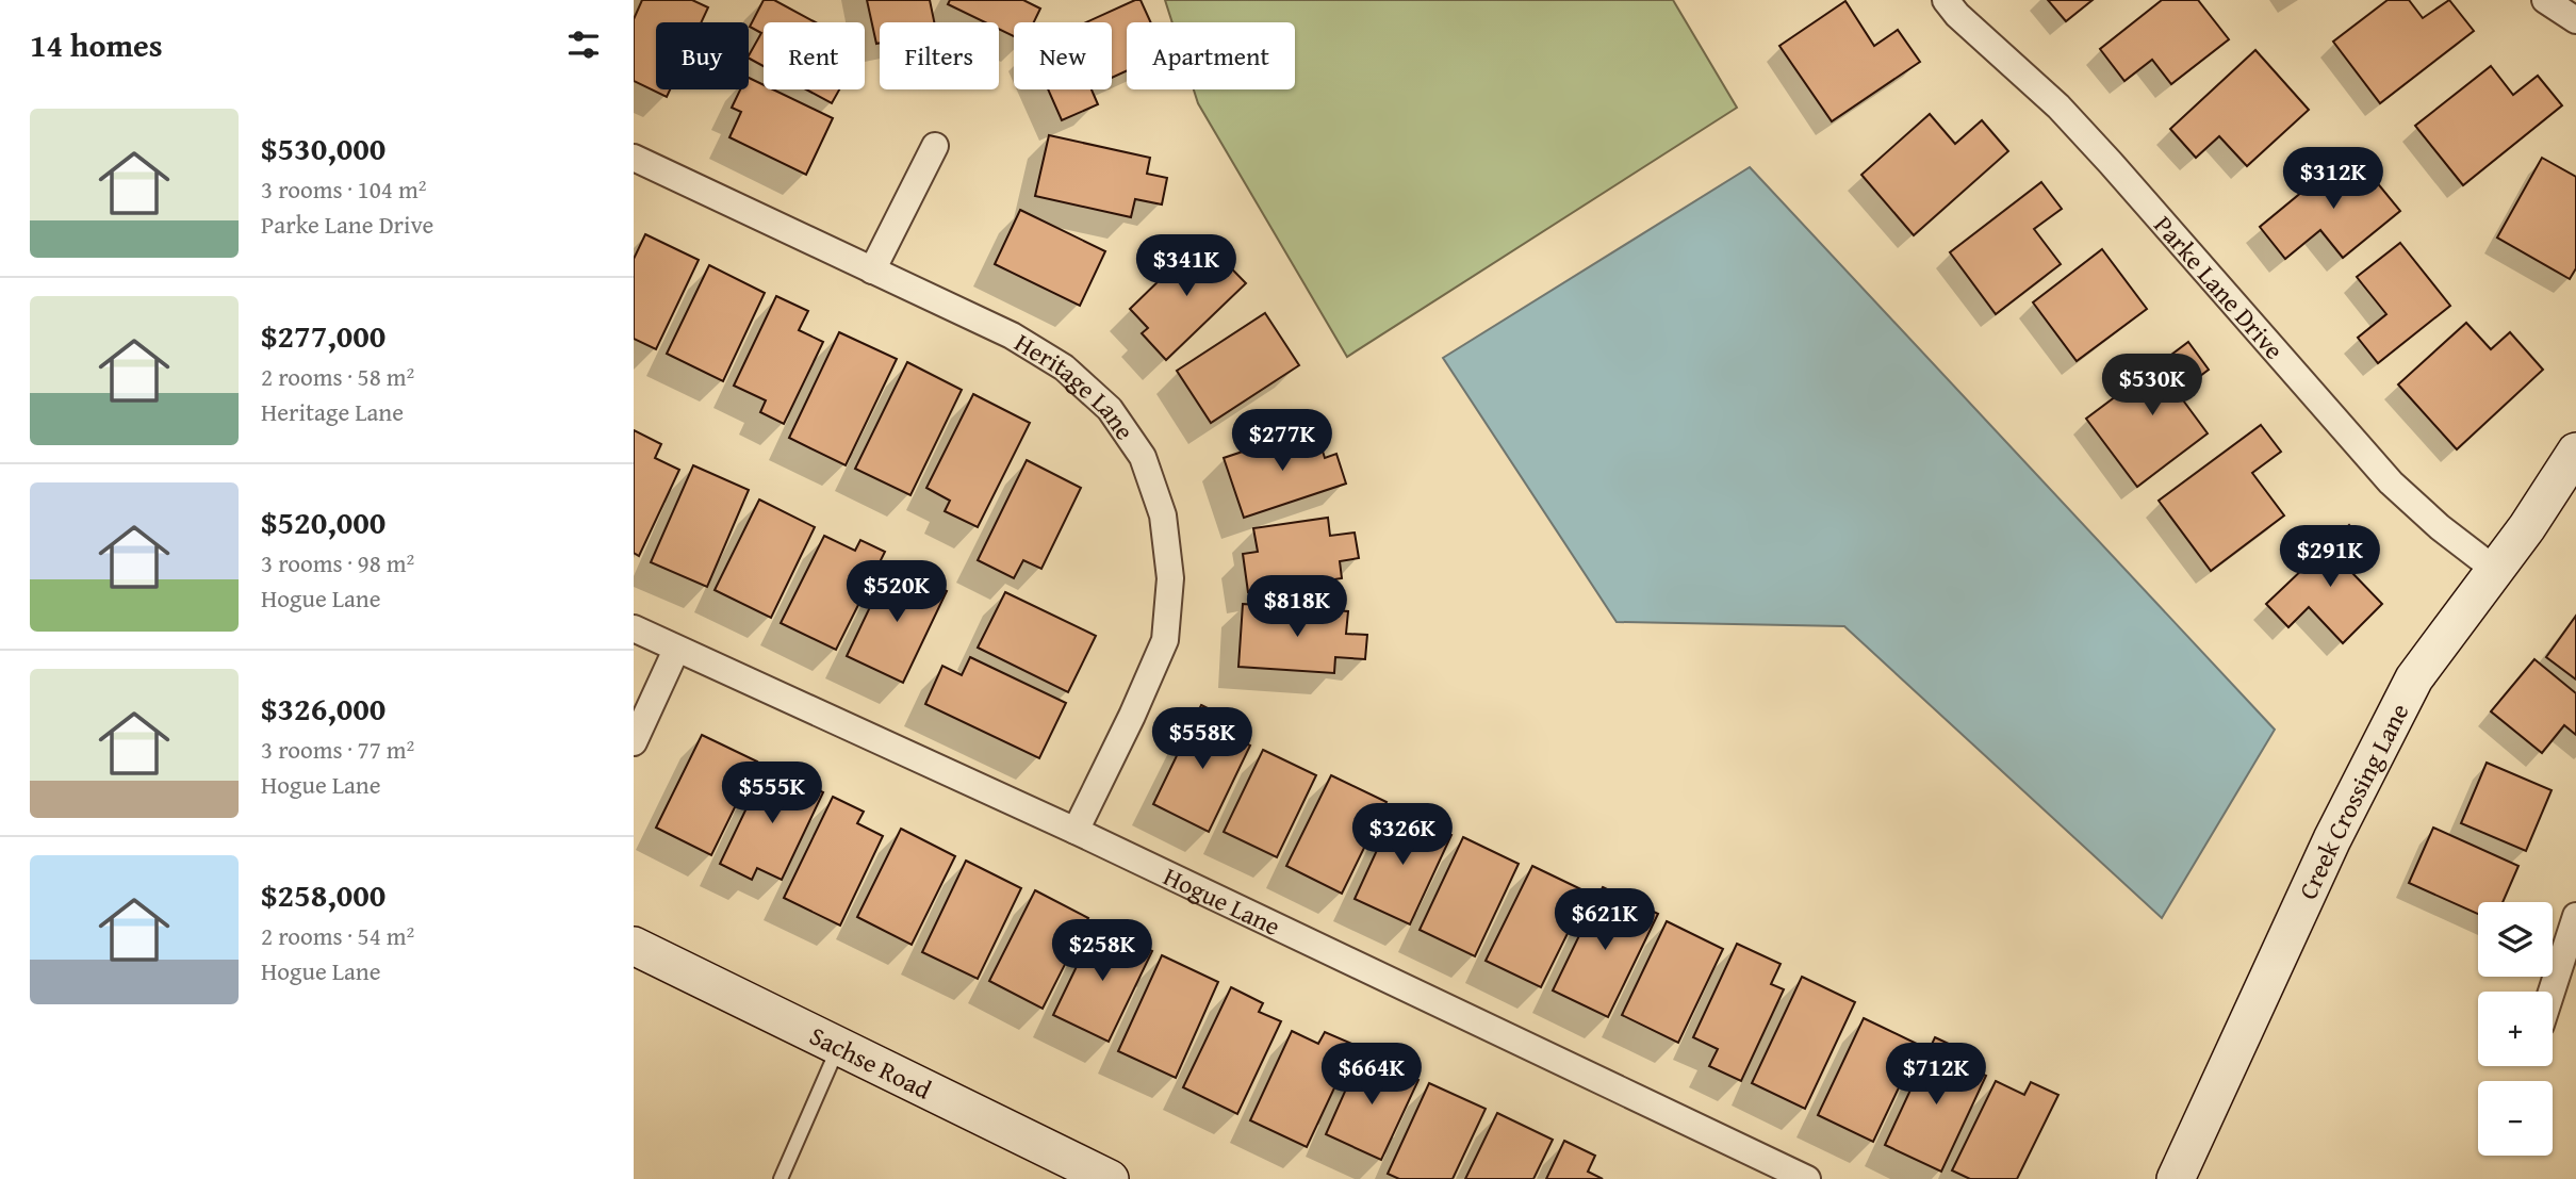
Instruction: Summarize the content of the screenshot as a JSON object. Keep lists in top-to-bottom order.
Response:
{
  "streets": {
    "street": [
      "Parke Lane Drive",
      "Heritage Lane",
      "Creek Crossing Lane",
      "Hogue Lane",
      "Sachse Road"
    ]
  },
  "crossings": [
    ["Parke Lane Drive", "Creek Crossing Lane"],
    ["Heritage Lane", "Hogue Lane"]
  ],
  "page": {
    "heading": "14 homes",
    "chip": [
      "Buy",
      "Rent",
      "Filters",
      "New",
      "Apartment"
    ],
    "list": [
      {
        "name": "$530,000",
        "note": "3 rooms · 104 m² · Parke Lane Drive"
      },
      {
        "name": "$277,000",
        "note": "2 rooms · 58 m² · Heritage Lane"
      },
      {
        "name": "$520,000",
        "note": "3 rooms · 98 m² · Hogue Lane"
      },
      {
        "name": "$326,000",
        "note": "3 rooms · 77 m² · Hogue Lane"
      },
      {
        "name": "$258,000",
        "note": "2 rooms · 54 m² · Hogue Lane"
      }
    ],
    "price": [
      "$312K",
      "$341K",
      "$530K",
      "$277K",
      "$291K",
      "$520K",
      "$818K",
      "$558K",
      "$555K",
      "$326K",
      "$621K",
      "$258K",
      "$664K",
      "$712K"
    ],
    "map_buttons": ["+", "−"]
  }
}
